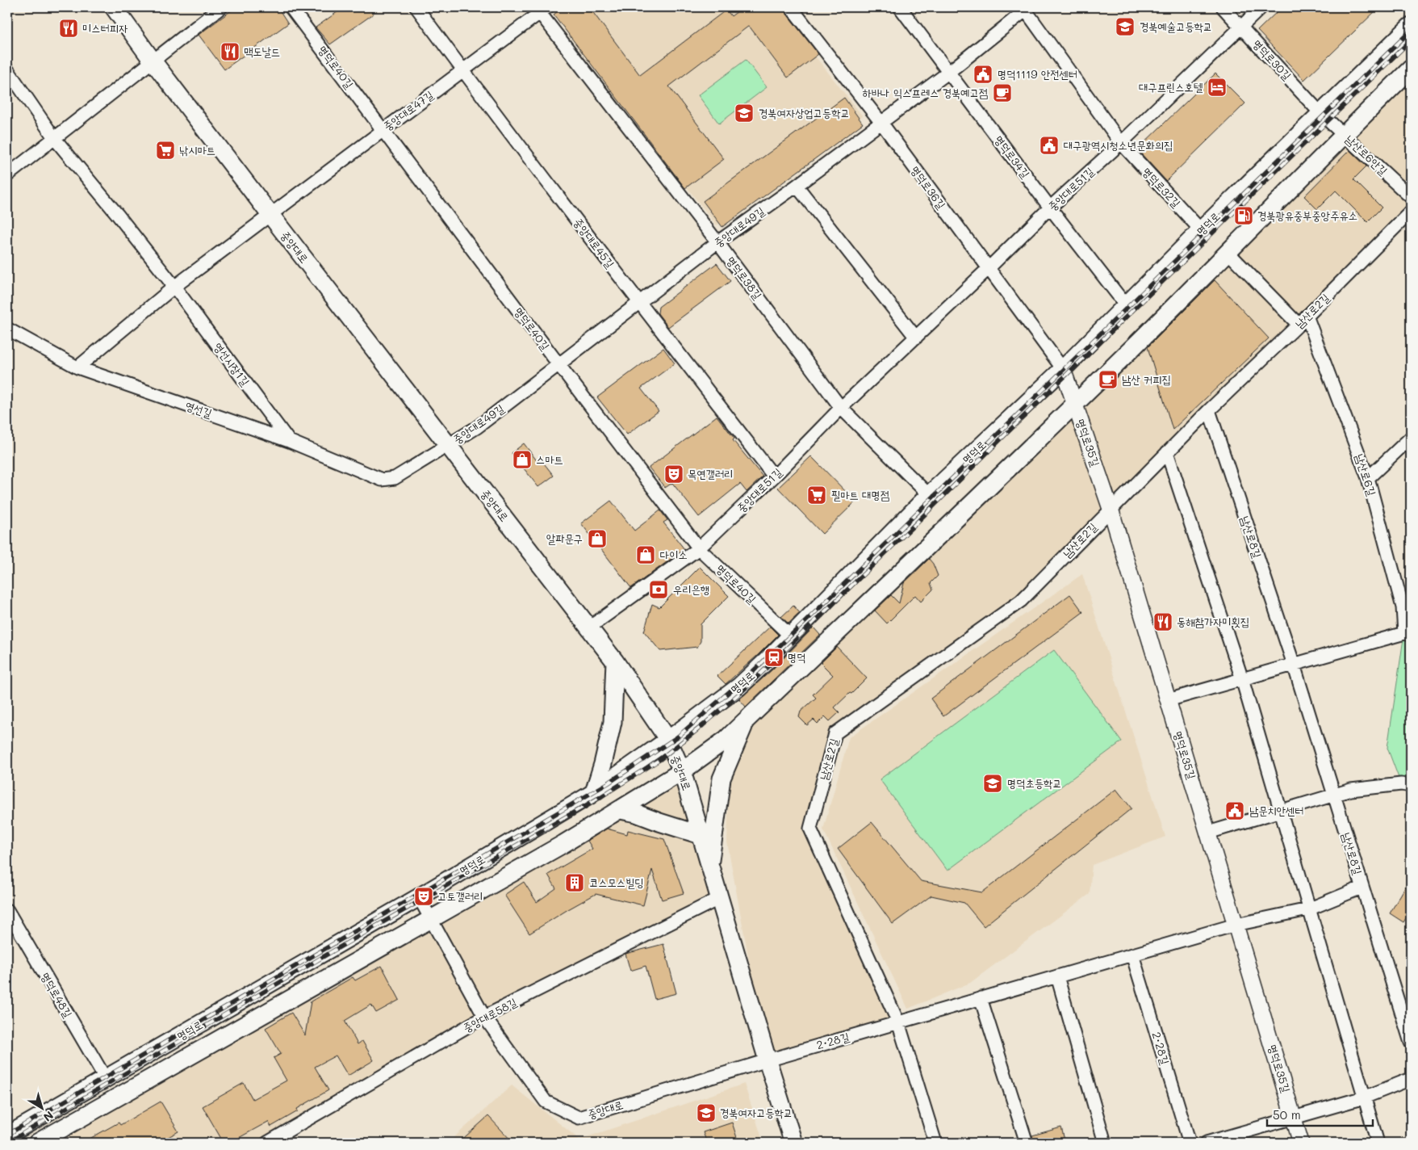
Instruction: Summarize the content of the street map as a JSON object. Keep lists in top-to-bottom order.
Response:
{
  "streets": {
    "main road": ["명덕로", "중앙대로"],
    "street": [
      "명덕로30길",
      "명덕로40길",
      "중앙대로47길",
      "남산로6안길",
      "명덕로34길",
      "명덕로36길",
      "명덕로32길",
      "중앙대로51길",
      "중앙대로49길",
      "중앙대로45길",
      "명덕로38길",
      "남산로2길",
      "영선시장1길",
      "영선길",
      "명덕로35길",
      "남산로6길",
      "남산로8길",
      "명덕로48길",
      "중앙대로58길",
      "2·28길"
    ]
  },
  "crossings": [
    ["명덕로30길", "남산로6안길"],
    ["명덕로30길", "중앙대로51길"],
    ["명덕로30길", "명덕로"],
    ["명덕로40길", "중앙대로47길"],
    ["명덕로40길", "중앙대로51길"],
    ["명덕로40길", "명덕로"],
    ["명덕로40길", "중앙대로49길"],
    ["중앙대로47길", "중앙대로45길"],
    ["중앙대로47길", "중앙대로"],
    ["중앙대로47길", "명덕로38길"],
    ["남산로6안길", "명덕로"],
    ["명덕로34길", "중앙대로51길"],
    ["명덕로34길", "명덕로"],
    ["명덕로34길", "중앙대로49길"],
    ["명덕로36길", "중앙대로51길"],
    ["명덕로36길", "명덕로"],
    ["명덕로36길", "중앙대로49길"],
    ["명덕로36길", "명덕로35길"],
    ["명덕로32길", "중앙대로51길"],
    ["명덕로32길", "명덕로"],
    ["명덕로32길", "중앙대로49길"],
    ["중앙대로51길", "중앙대로45길"],
    ["중앙대로51길", "중앙대로"],
    ["중앙대로51길", "명덕로38길"],
    ["명덕로", "중앙대로"],
    ["명덕로", "명덕로38길"],
    ["명덕로", "명덕로35길"],
    ["명덕로", "명덕로48길"],
    ["중앙대로49길", "중앙대로45길"],
    ["중앙대로49길", "중앙대로"],
    ["중앙대로49길", "명덕로38길"],
    ["중앙대로49길", "영선길"],
    ["중앙대로", "중앙대로58길"],
    ["중앙대로", "2·28길"],
    ["남산로2길", "명덕로35길"],
    ["남산로2길", "남산로6길"],
    ["남산로2길", "남산로8길"],
    ["남산로2길", "2·28길"],
    ["영선시장1길", "영선길"],
    ["명덕로35길", "2·28길"],
    ["남산로8길", "2·28길"]
  ],
  "places": {
    "school or university": [
      "경북예술고등학교",
      "경북여자상업고등학교",
      "명덕초등학교",
      "경북여자고등학교"
    ],
    "restaurant": ["미스터피자", "맥도날드", "동해참가자미횟집"],
    "public building": ["명덕1119 안전센터", "대구광역시청소년문화의집", "남문치안센터"],
    "hotel": ["대구프린스호텔"],
    "cafe": ["하바나 익스프레스 경북예고점", "남산 커피집"],
    "supermarket": ["낚시마트", "필마트 대명점"],
    "fuel station": ["경북광유중부중앙주유소"],
    "shop": ["스마트", "알파문구", "다이소"],
    "theatre": ["목연갤러리", "고토갤러리"],
    "bank": ["우리은행"],
    "station": ["명덕"],
    "building": ["코스모스빌딩"]
  },
  "scale_bar": "50 m",
  "north": "bottom right"
}
